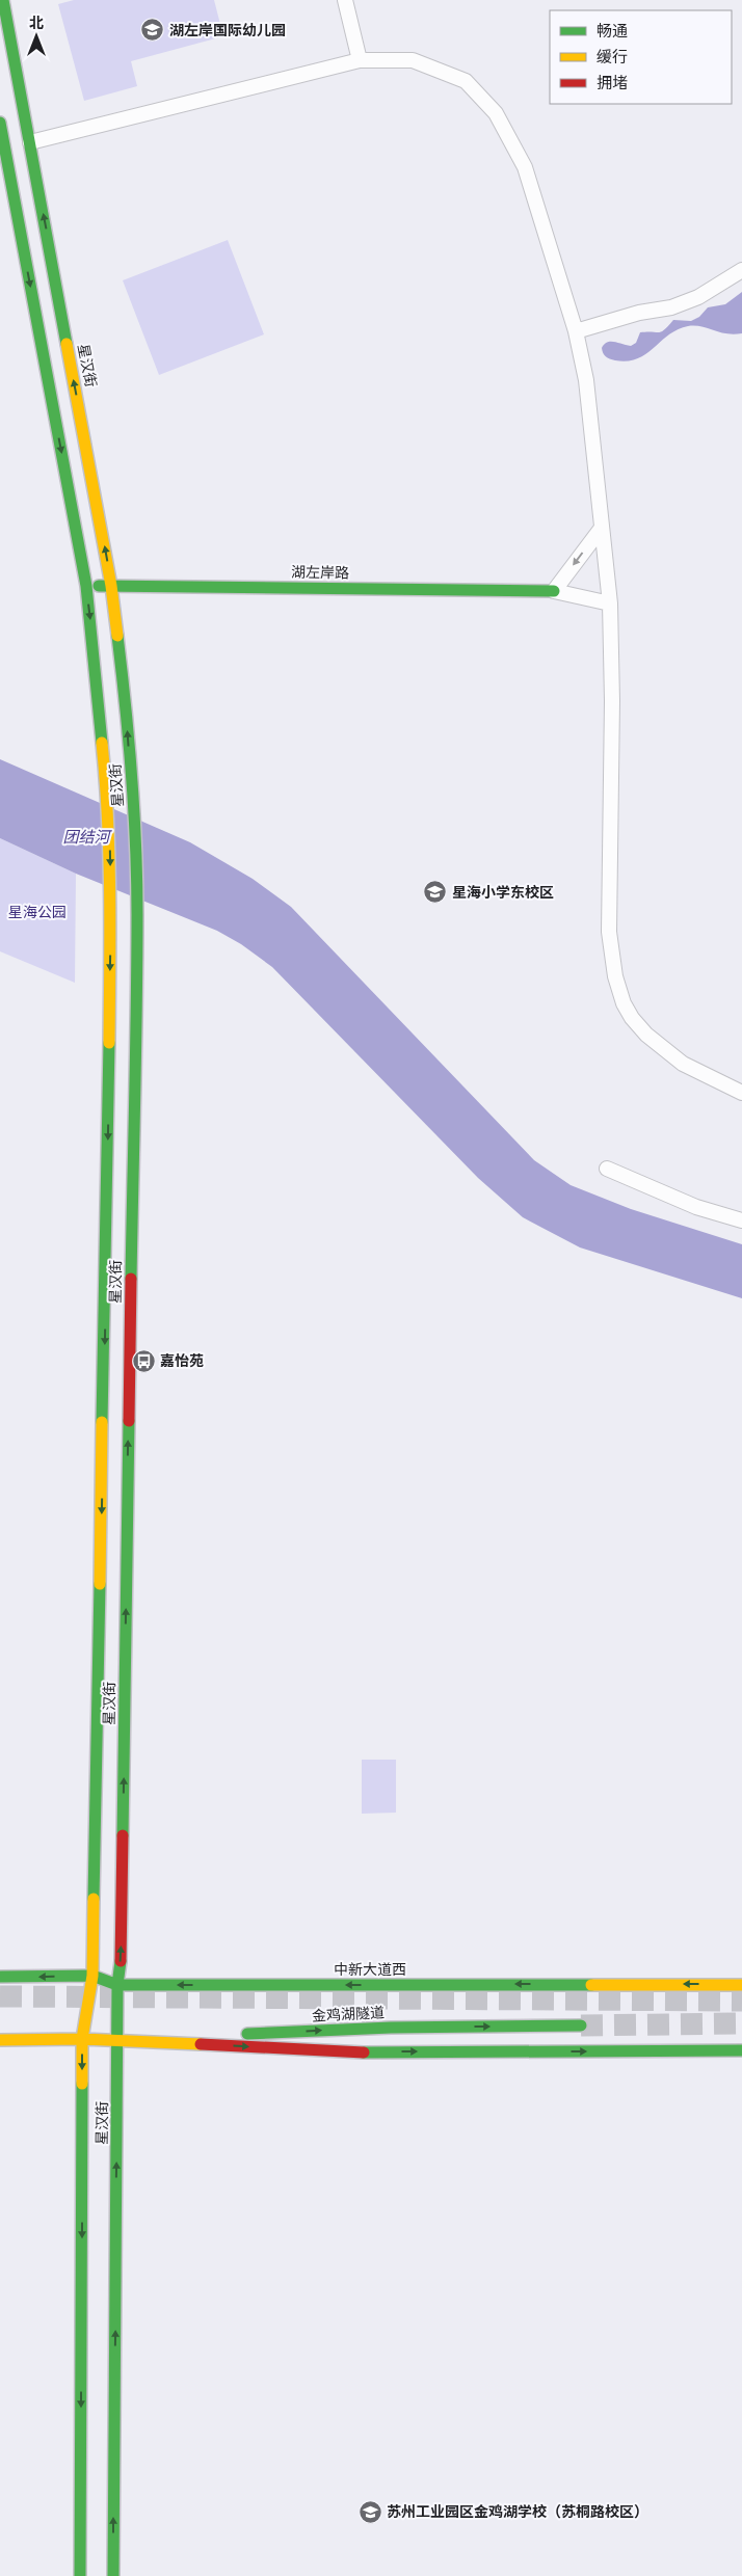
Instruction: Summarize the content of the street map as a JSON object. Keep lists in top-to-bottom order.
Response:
{
  "streets": {
    "main road": [
      "星汉街",
      "湖左岸路",
      "中新大道西",
      "金鸡湖隧道"
    ]
  },
  "crossings": [
    ["星汉街", "湖左岸路"],
    ["星汉街", "中新大道西"],
    ["星汉街", "金鸡湖隧道"]
  ],
  "water": ["团结河"],
  "parks": ["星海公园"],
  "places": {
    "school or university": ["湖左岸国际幼儿园", "星海小学东校区", "苏州工业园区金鸡湖学校（苏桐路校区）"],
    "bus stop": ["嘉怡苑"]
  },
  "legend": ["畅通", "缓行", "拥堵"],
  "north": "top"
}
